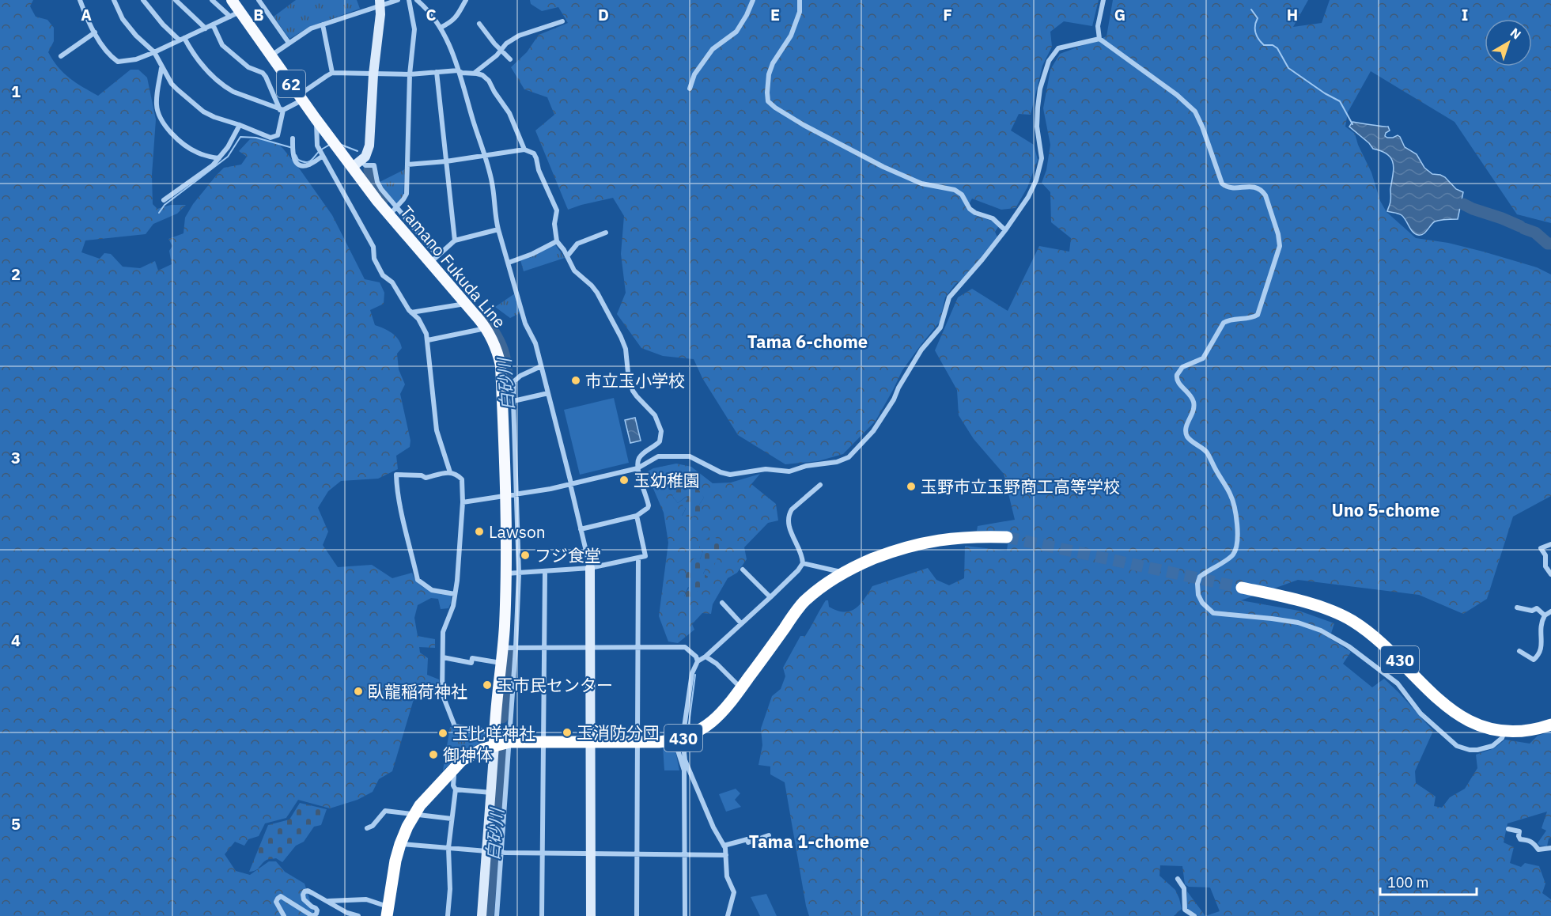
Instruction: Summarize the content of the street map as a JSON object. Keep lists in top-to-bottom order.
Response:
{
  "streets": {
    "highway": ["430"],
    "main road": ["62", "Tamano Fukuda Line"]
  },
  "crossings": [
    ["Tamano Fukuda Line", "430"]
  ],
  "districts": ["Tama 6-chome", "Uno 5-chome", "Tama 1-chome"],
  "water": ["白砂川"],
  "places": [
    "市立玉小学校",
    "玉幼稚園",
    "玉野市立玉野商工高等学校",
    "Lawson",
    "フジ食堂",
    "玉市民センター",
    "臥龍稲荷神社",
    "玉消防分団",
    "玉比咩神社",
    "御神体"
  ],
  "scale_bar": "100 m",
  "north": "top right",
  "grid": {
    "columns": [
      "A",
      "B",
      "C",
      "D",
      "E",
      "F",
      "G",
      "H",
      "I"
    ],
    "rows": [
      "1",
      "2",
      "3",
      "4",
      "5"
    ]
  }
}
